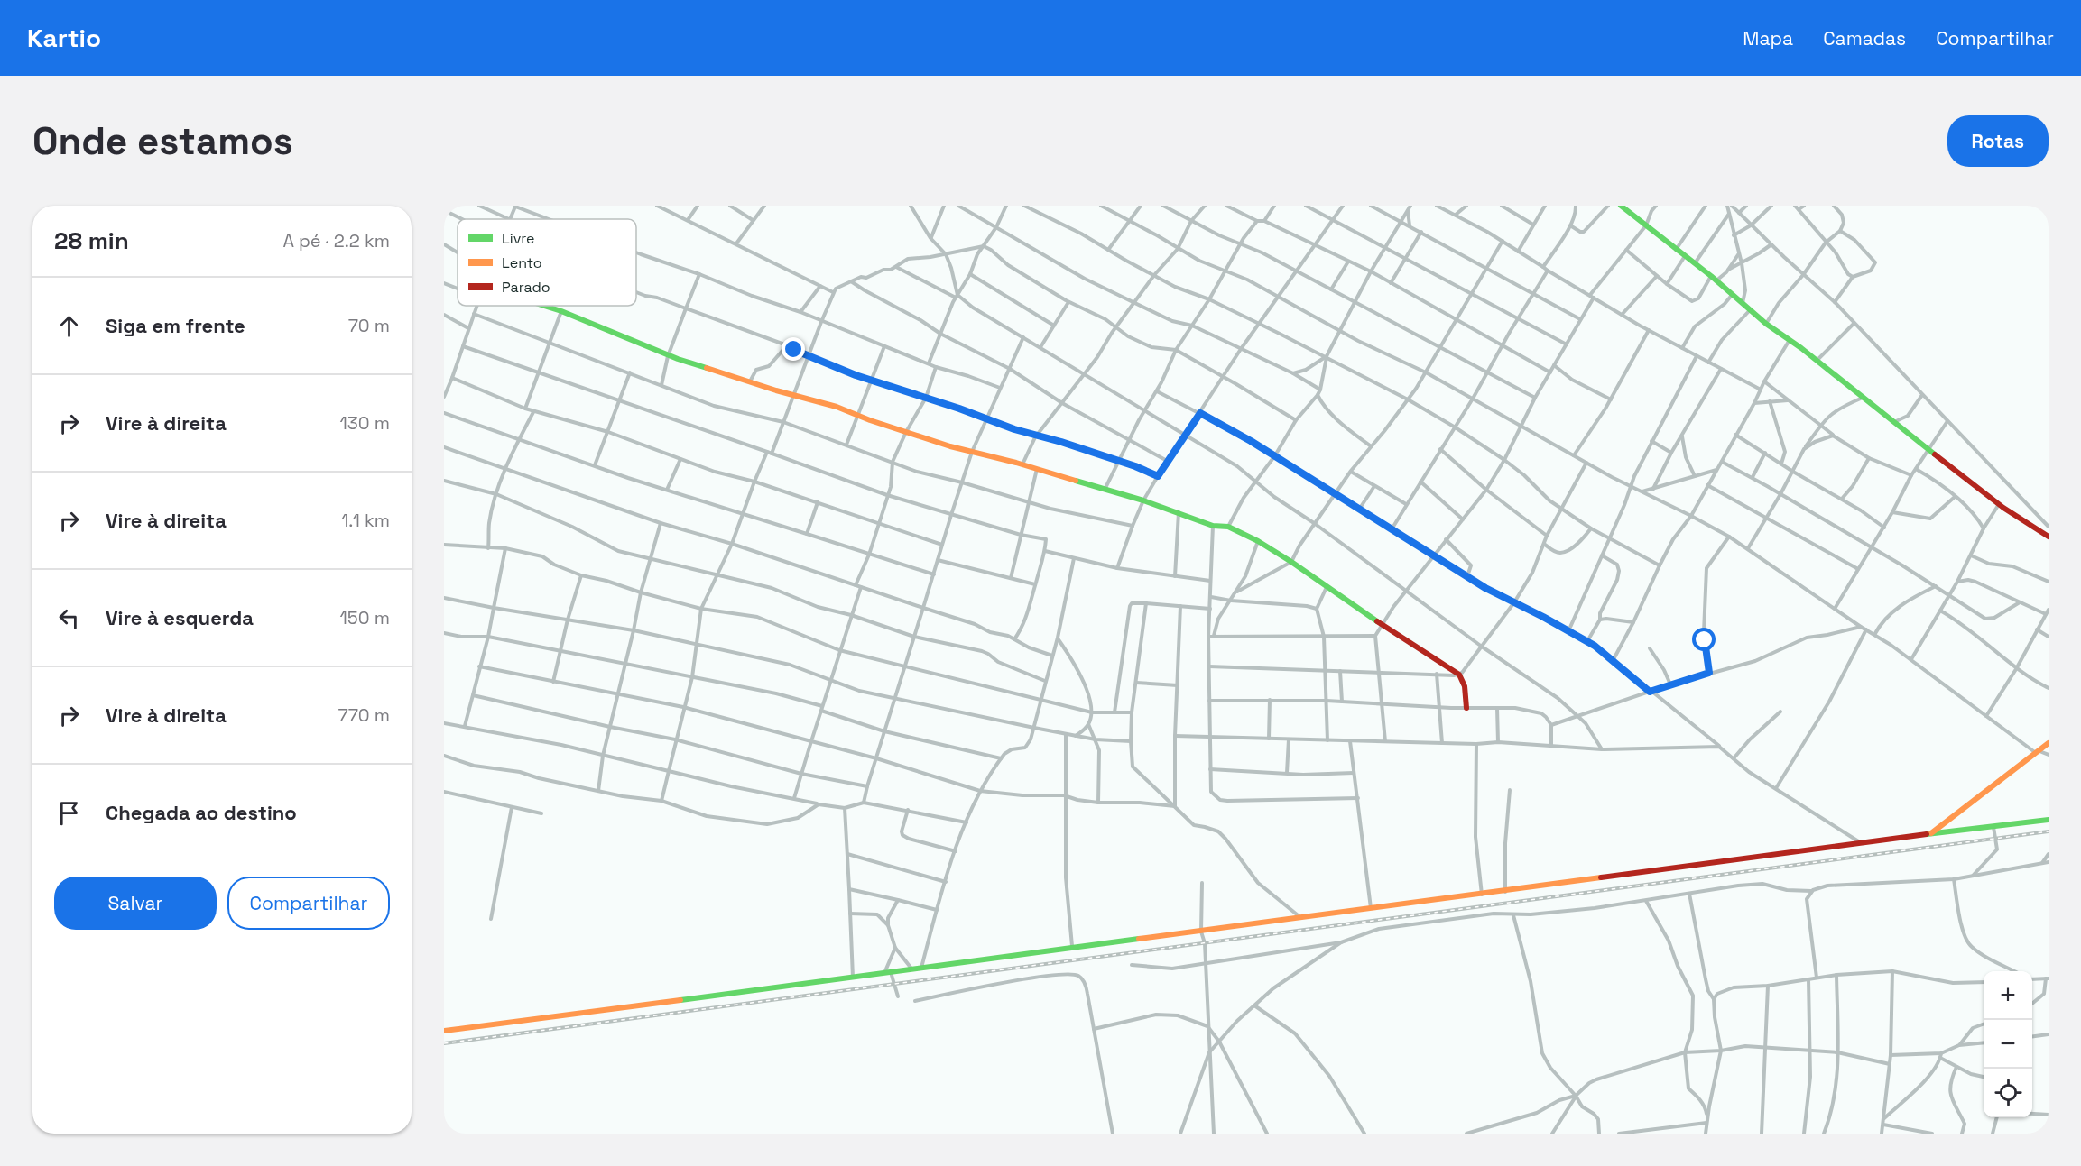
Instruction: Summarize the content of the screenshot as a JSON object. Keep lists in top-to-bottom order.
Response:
{
  "legend": ["Livre", "Lento", "Parado"],
  "page": {
    "header": "Kartio",
    "nav": ["Mapa", "Camadas", "Compartilhar"],
    "buttons": [
      "Rotas",
      ["Salvar", "Compartilhar"]
    ],
    "title": "Onde estamos",
    "heading": ["28 min", "A pé · 2.2 km"],
    "list": [
      ["Siga em frente", "70 m"],
      ["Vire à direita", "130 m"],
      ["Vire à direita", "1.1 km"],
      ["Vire à esquerda", "150 m"],
      ["Vire à direita", "770 m"],
      "Chegada ao destino"
    ],
    "map_buttons": ["+", "−"]
  }
}
